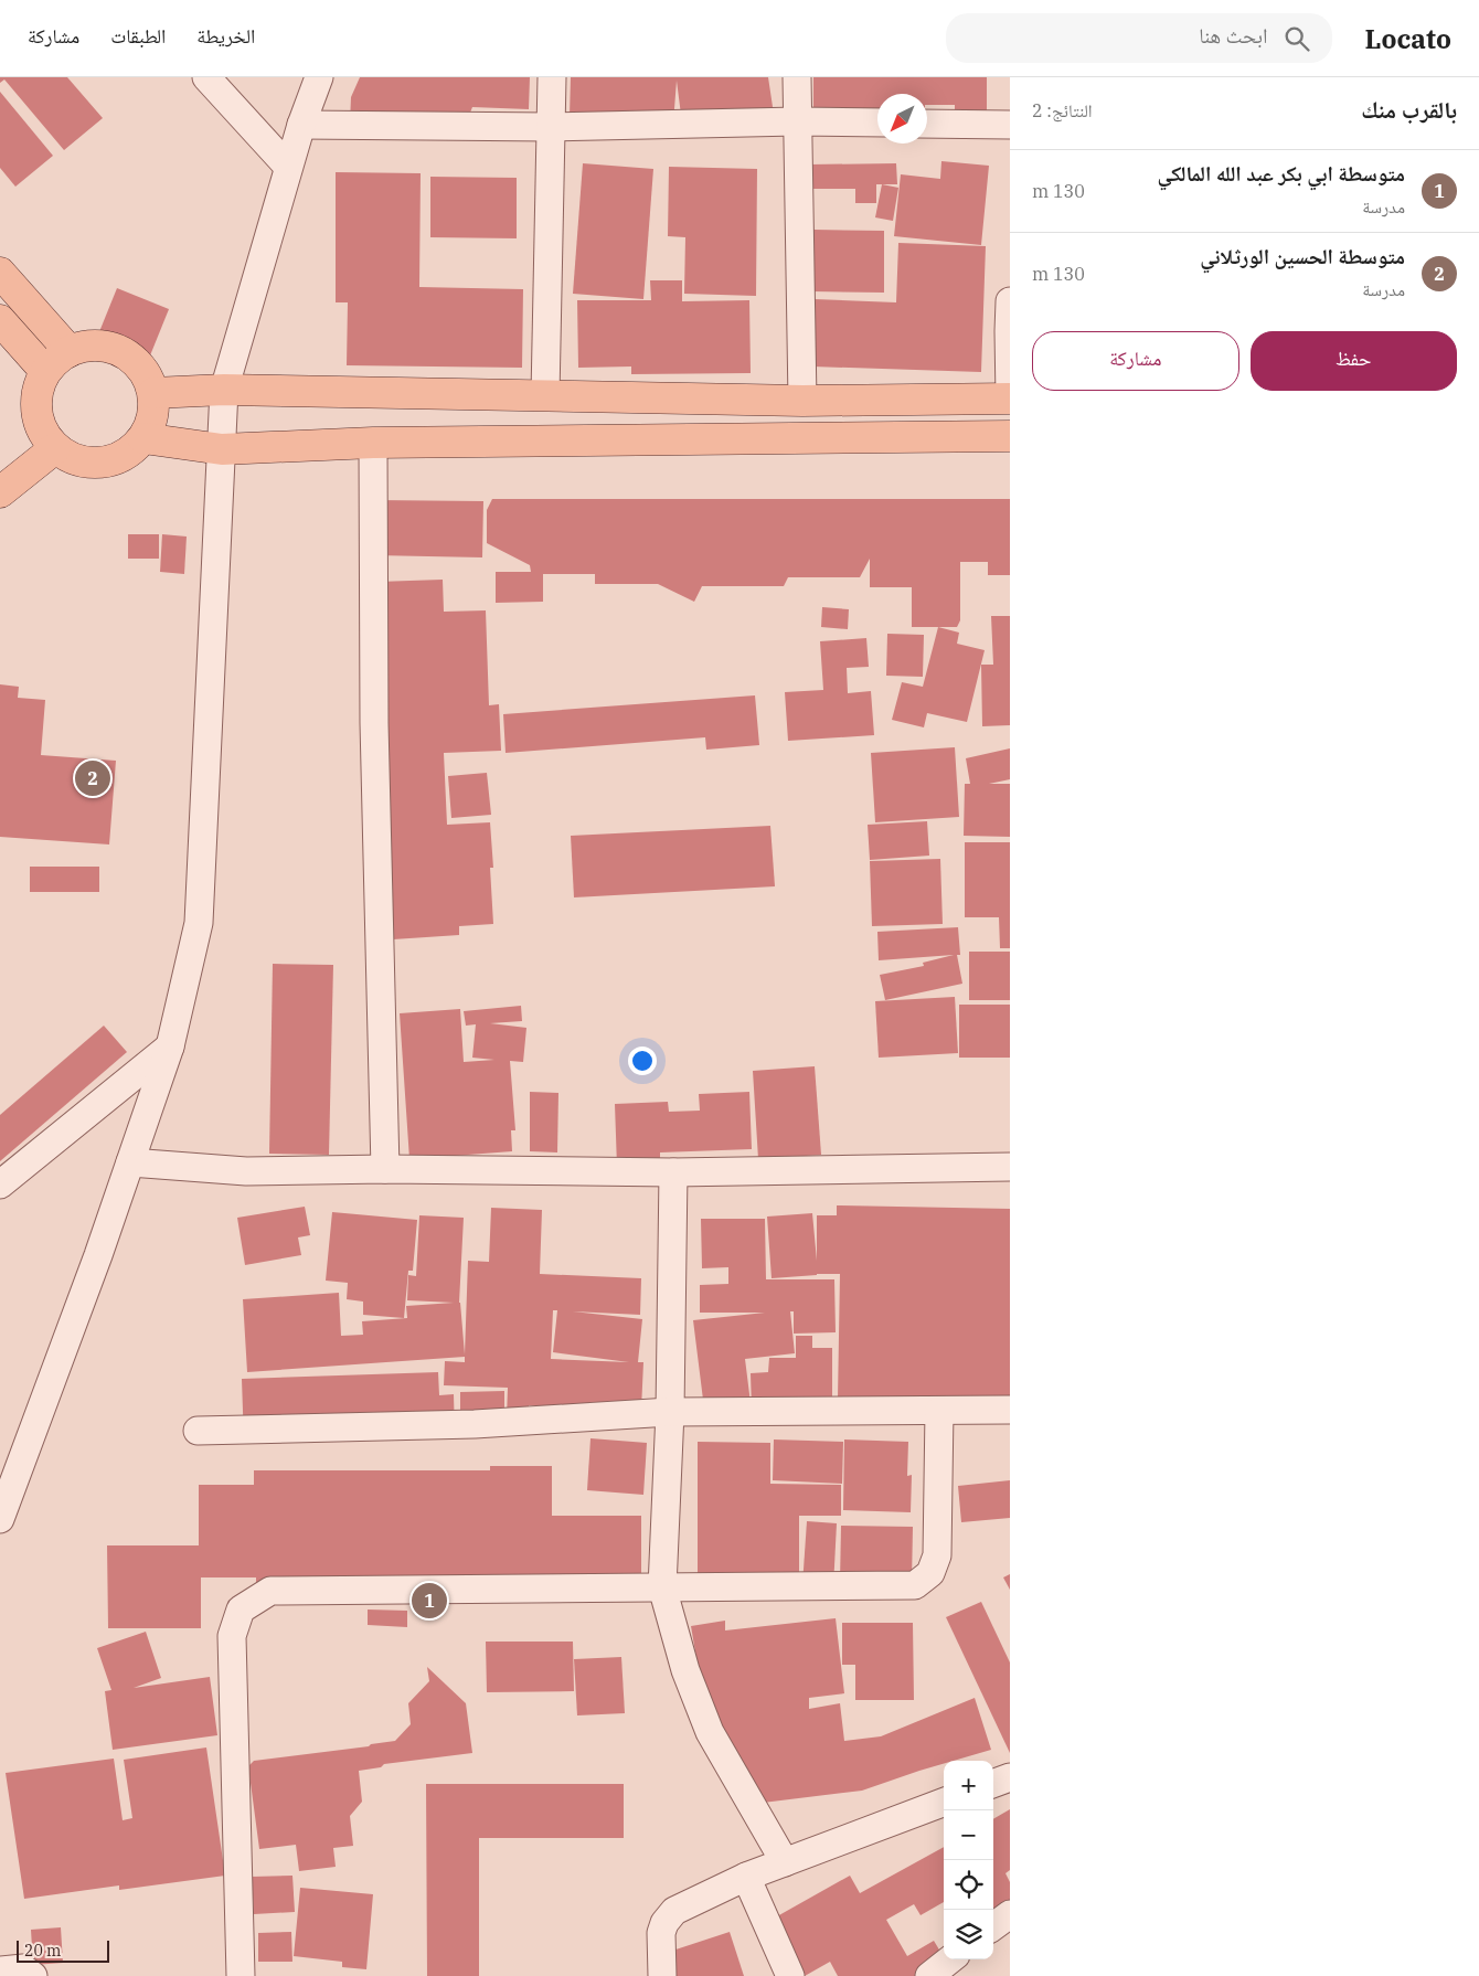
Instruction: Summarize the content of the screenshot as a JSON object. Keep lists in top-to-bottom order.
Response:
{
  "scale_bar": "20 m",
  "north": "bottom left",
  "page": {
    "header": "Locato",
    "search": "ابحث هنا",
    "nav": ["الخريطة", "الطبقات", "مشاركة"],
    "heading": ["بالقرب منك", "النتائج: 2"],
    "list": [
      {
        "mark": "1",
        "name": "متوسطة ابي بكر عبد الله المالكي",
        "note": "مدرسة",
        "value": "130 m"
      },
      {
        "mark": "2",
        "name": "متوسطة الحسين الورثلاني",
        "note": "مدرسة",
        "value": "130 m"
      }
    ],
    "buttons": ["حفظ", "مشاركة"],
    "pins": ["2", "1"],
    "map_buttons": ["+", "−"],
    "scale": "20 m"
  }
}
